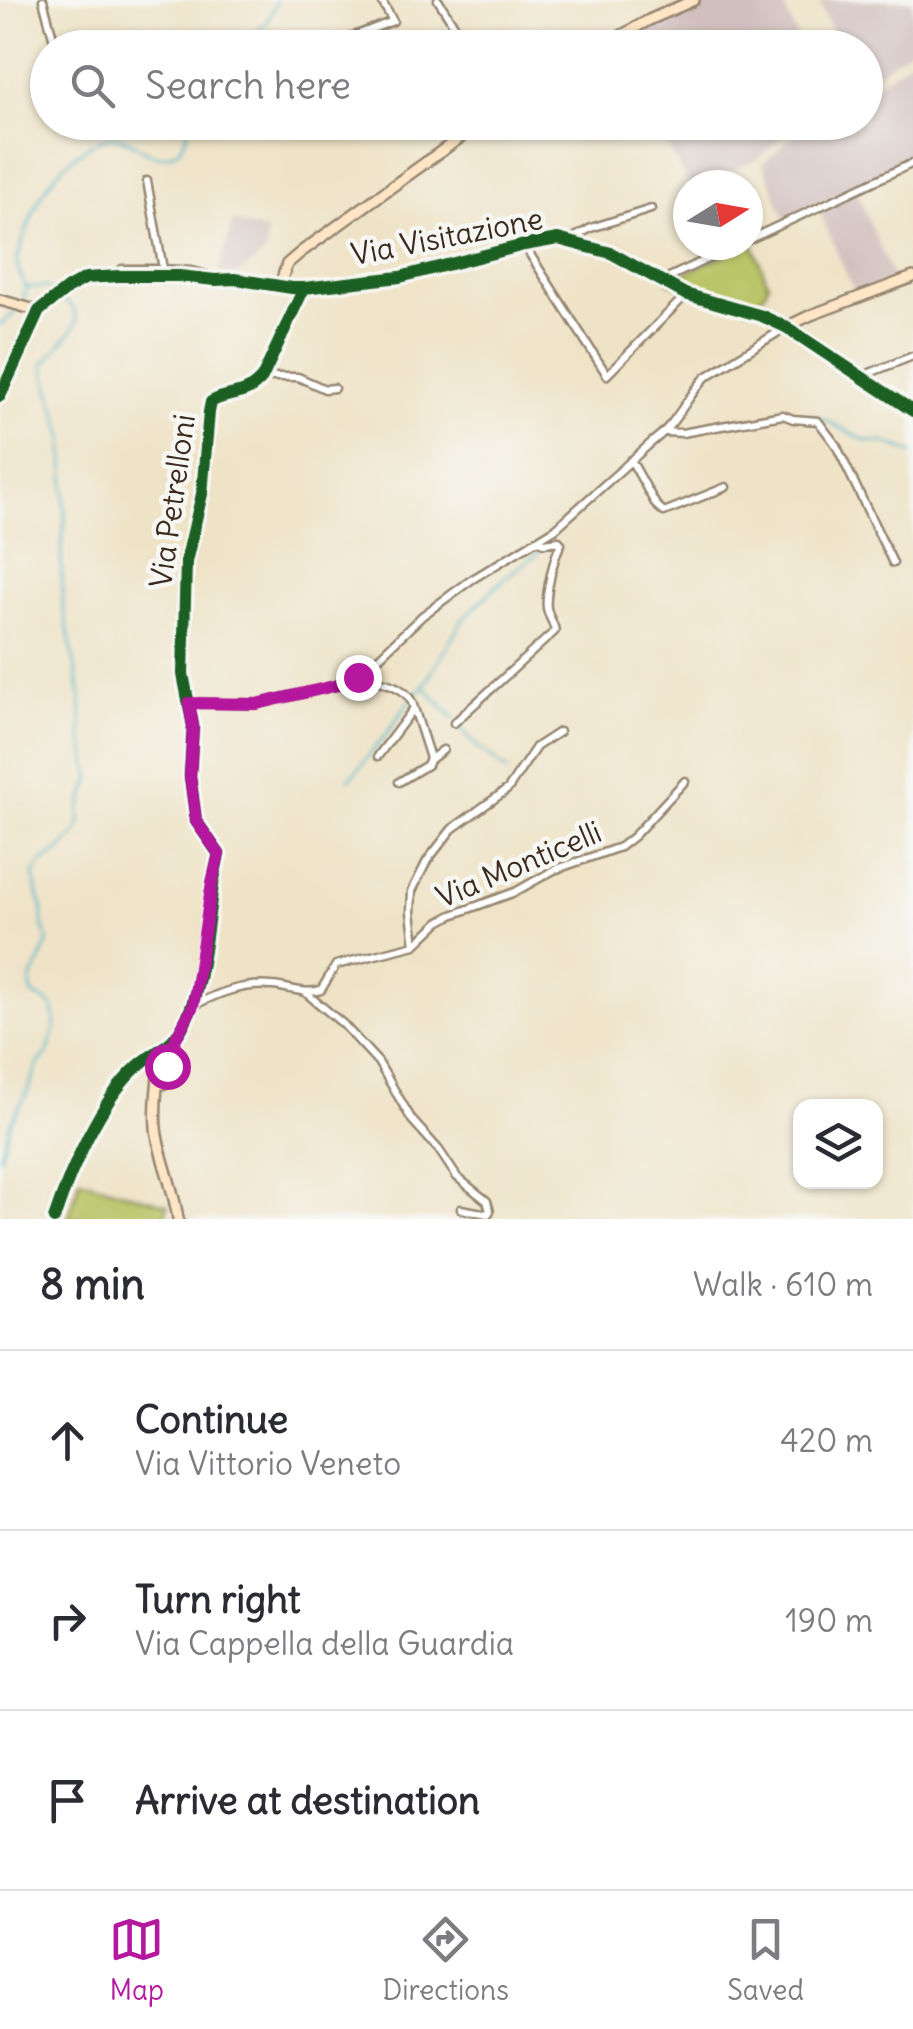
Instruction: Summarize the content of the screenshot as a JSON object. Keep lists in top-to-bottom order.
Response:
{
  "streets": {
    "street": ["Via Visitazione", "Via Petrelloni", "Via Monticelli"]
  },
  "north": "right",
  "page": {
    "search": "Search here",
    "heading": ["8 min", "Walk · 610 m"],
    "list": [
      ["Continue", "Via Vittorio Veneto", "420 m"],
      ["Turn right", "Via Cappella della Guardia", "190 m"],
      "Arrive at destination"
    ],
    "nav": ["Map", "Directions", "Saved"]
  }
}
